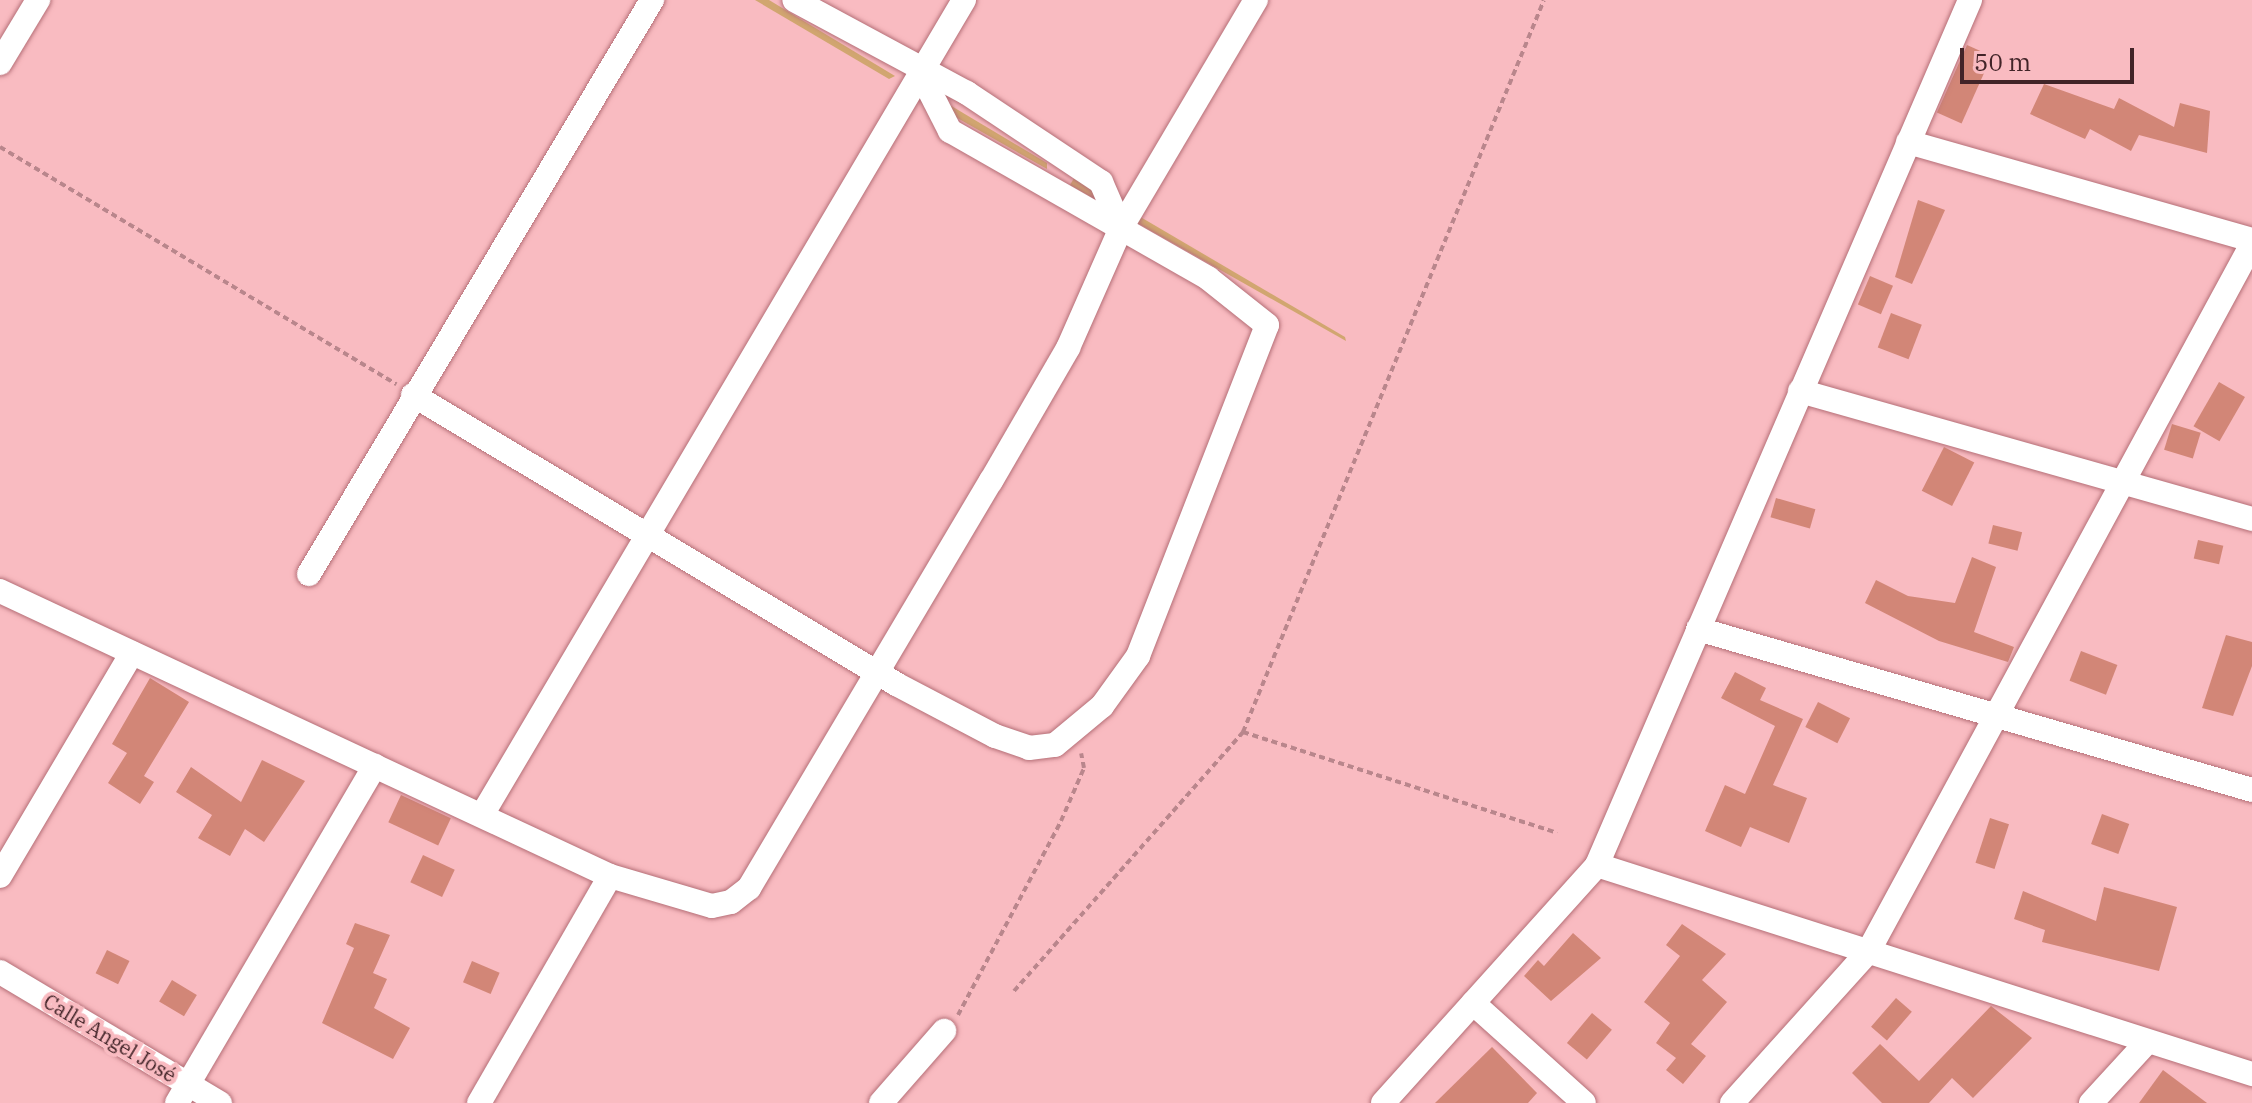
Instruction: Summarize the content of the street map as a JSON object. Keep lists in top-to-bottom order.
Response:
{
  "streets": {
    "street": ["Calle Angel José"]
  },
  "scale_bar": "50 m"
}
